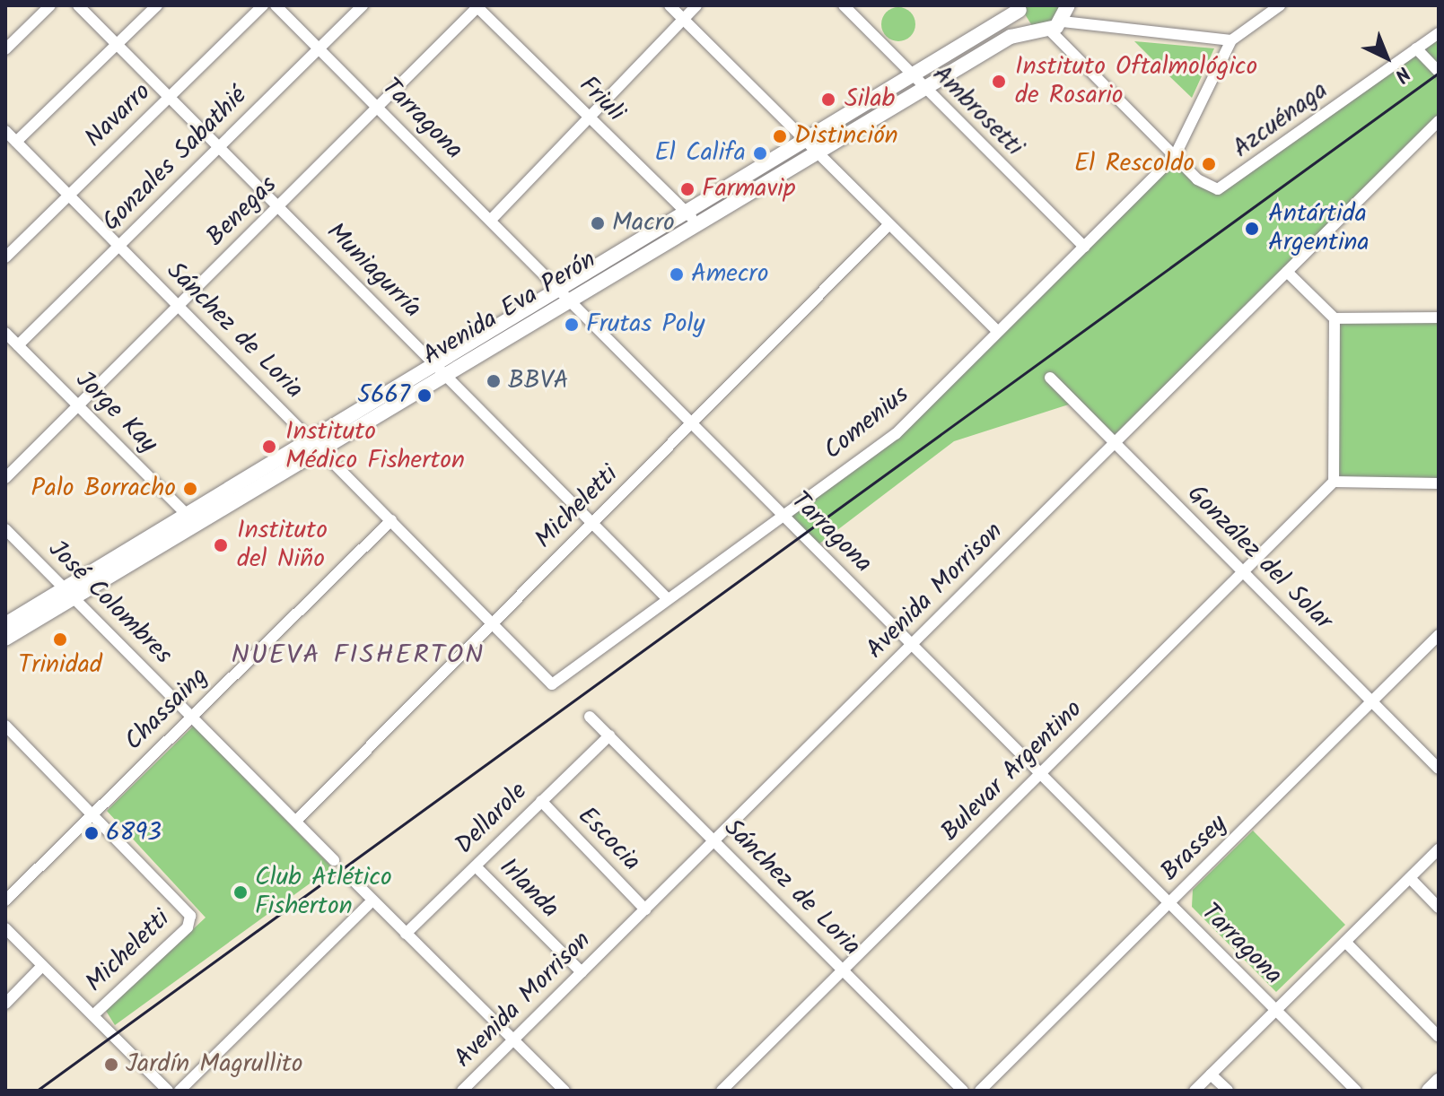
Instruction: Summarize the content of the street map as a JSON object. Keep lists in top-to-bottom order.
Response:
{
  "streets": {
    "main road": ["Avenida Eva Perón"],
    "street": [
      "Friuli",
      "Ambrosetti",
      "Navarro",
      "Tarragona",
      "Azcuénaga",
      "Gonzales Sabathié",
      "Benegas",
      "Muniagurría",
      "Sánchez de Loria",
      "Jorge Kay",
      "Comenius",
      "Micheletti",
      "González del Solar",
      "Avenida Morrison",
      "José Colombres",
      "Chassaing",
      "Bulevar Argentino",
      "Dellarole",
      "Escocia",
      "Brassey",
      "Irlanda"
    ]
  },
  "crossings": [
    ["Friuli", "Benegas"],
    ["Friuli", "Avenida Eva Perón"],
    ["Ambrosetti", "Avenida Eva Perón"],
    ["Ambrosetti", "Comenius"],
    ["Navarro", "Muniagurría"],
    ["Navarro", "Sánchez de Loria"],
    ["Tarragona", "Gonzales Sabathié"],
    ["Tarragona", "Benegas"],
    ["Tarragona", "Avenida Eva Perón"],
    ["Tarragona", "Comenius"],
    ["Tarragona", "Micheletti"],
    ["Tarragona", "Avenida Morrison"],
    ["Tarragona", "Bulevar Argentino"],
    ["Tarragona", "Brassey"],
    ["Azcuénaga", "Comenius"],
    ["Gonzales Sabathié", "Muniagurría"],
    ["Gonzales Sabathié", "Sánchez de Loria"],
    ["Gonzales Sabathié", "Jorge Kay"],
    ["Benegas", "Muniagurría"],
    ["Benegas", "Sánchez de Loria"],
    ["Benegas", "Jorge Kay"],
    ["Muniagurría", "Avenida Eva Perón"],
    ["Muniagurría", "Comenius"],
    ["Muniagurría", "Micheletti"],
    ["Avenida Eva Perón", "Sánchez de Loria"],
    ["Avenida Eva Perón", "Jorge Kay"],
    ["Avenida Eva Perón", "José Colombres"],
    ["Sánchez de Loria", "Comenius"],
    ["Sánchez de Loria", "Micheletti"],
    ["Sánchez de Loria", "Avenida Morrison"],
    ["Sánchez de Loria", "Chassaing"],
    ["Sánchez de Loria", "Bulevar Argentino"],
    ["Sánchez de Loria", "Dellarole"],
    ["Micheletti", "José Colombres"],
    ["Micheletti", "Chassaing"],
    ["González del Solar", "Avenida Morrison"],
    ["González del Solar", "Bulevar Argentino"],
    ["González del Solar", "Brassey"],
    ["Avenida Morrison", "Escocia"],
    ["Avenida Morrison", "Irlanda"],
    ["José Colombres", "Chassaing"],
    ["Dellarole", "Escocia"],
    ["Dellarole", "Irlanda"]
  ],
  "districts": ["NUEVA FISHERTON"],
  "places": [
    "Instituto Oftalmológico de Rosario",
    "Silab",
    "Distinción",
    "El Califa",
    "El Rescoldo",
    "Farmavip",
    "Macro",
    "Antártida Argentina",
    "Amecro",
    "Frutas Poly",
    "BBVA",
    "5667",
    "Instituto Médico Fisherton",
    "Palo Borracho",
    "Instituto del Niño",
    "Trinidad",
    "6893",
    "Club Atlético Fisherton",
    "Jardín Magrullito"
  ],
  "north": "bottom right"
}
